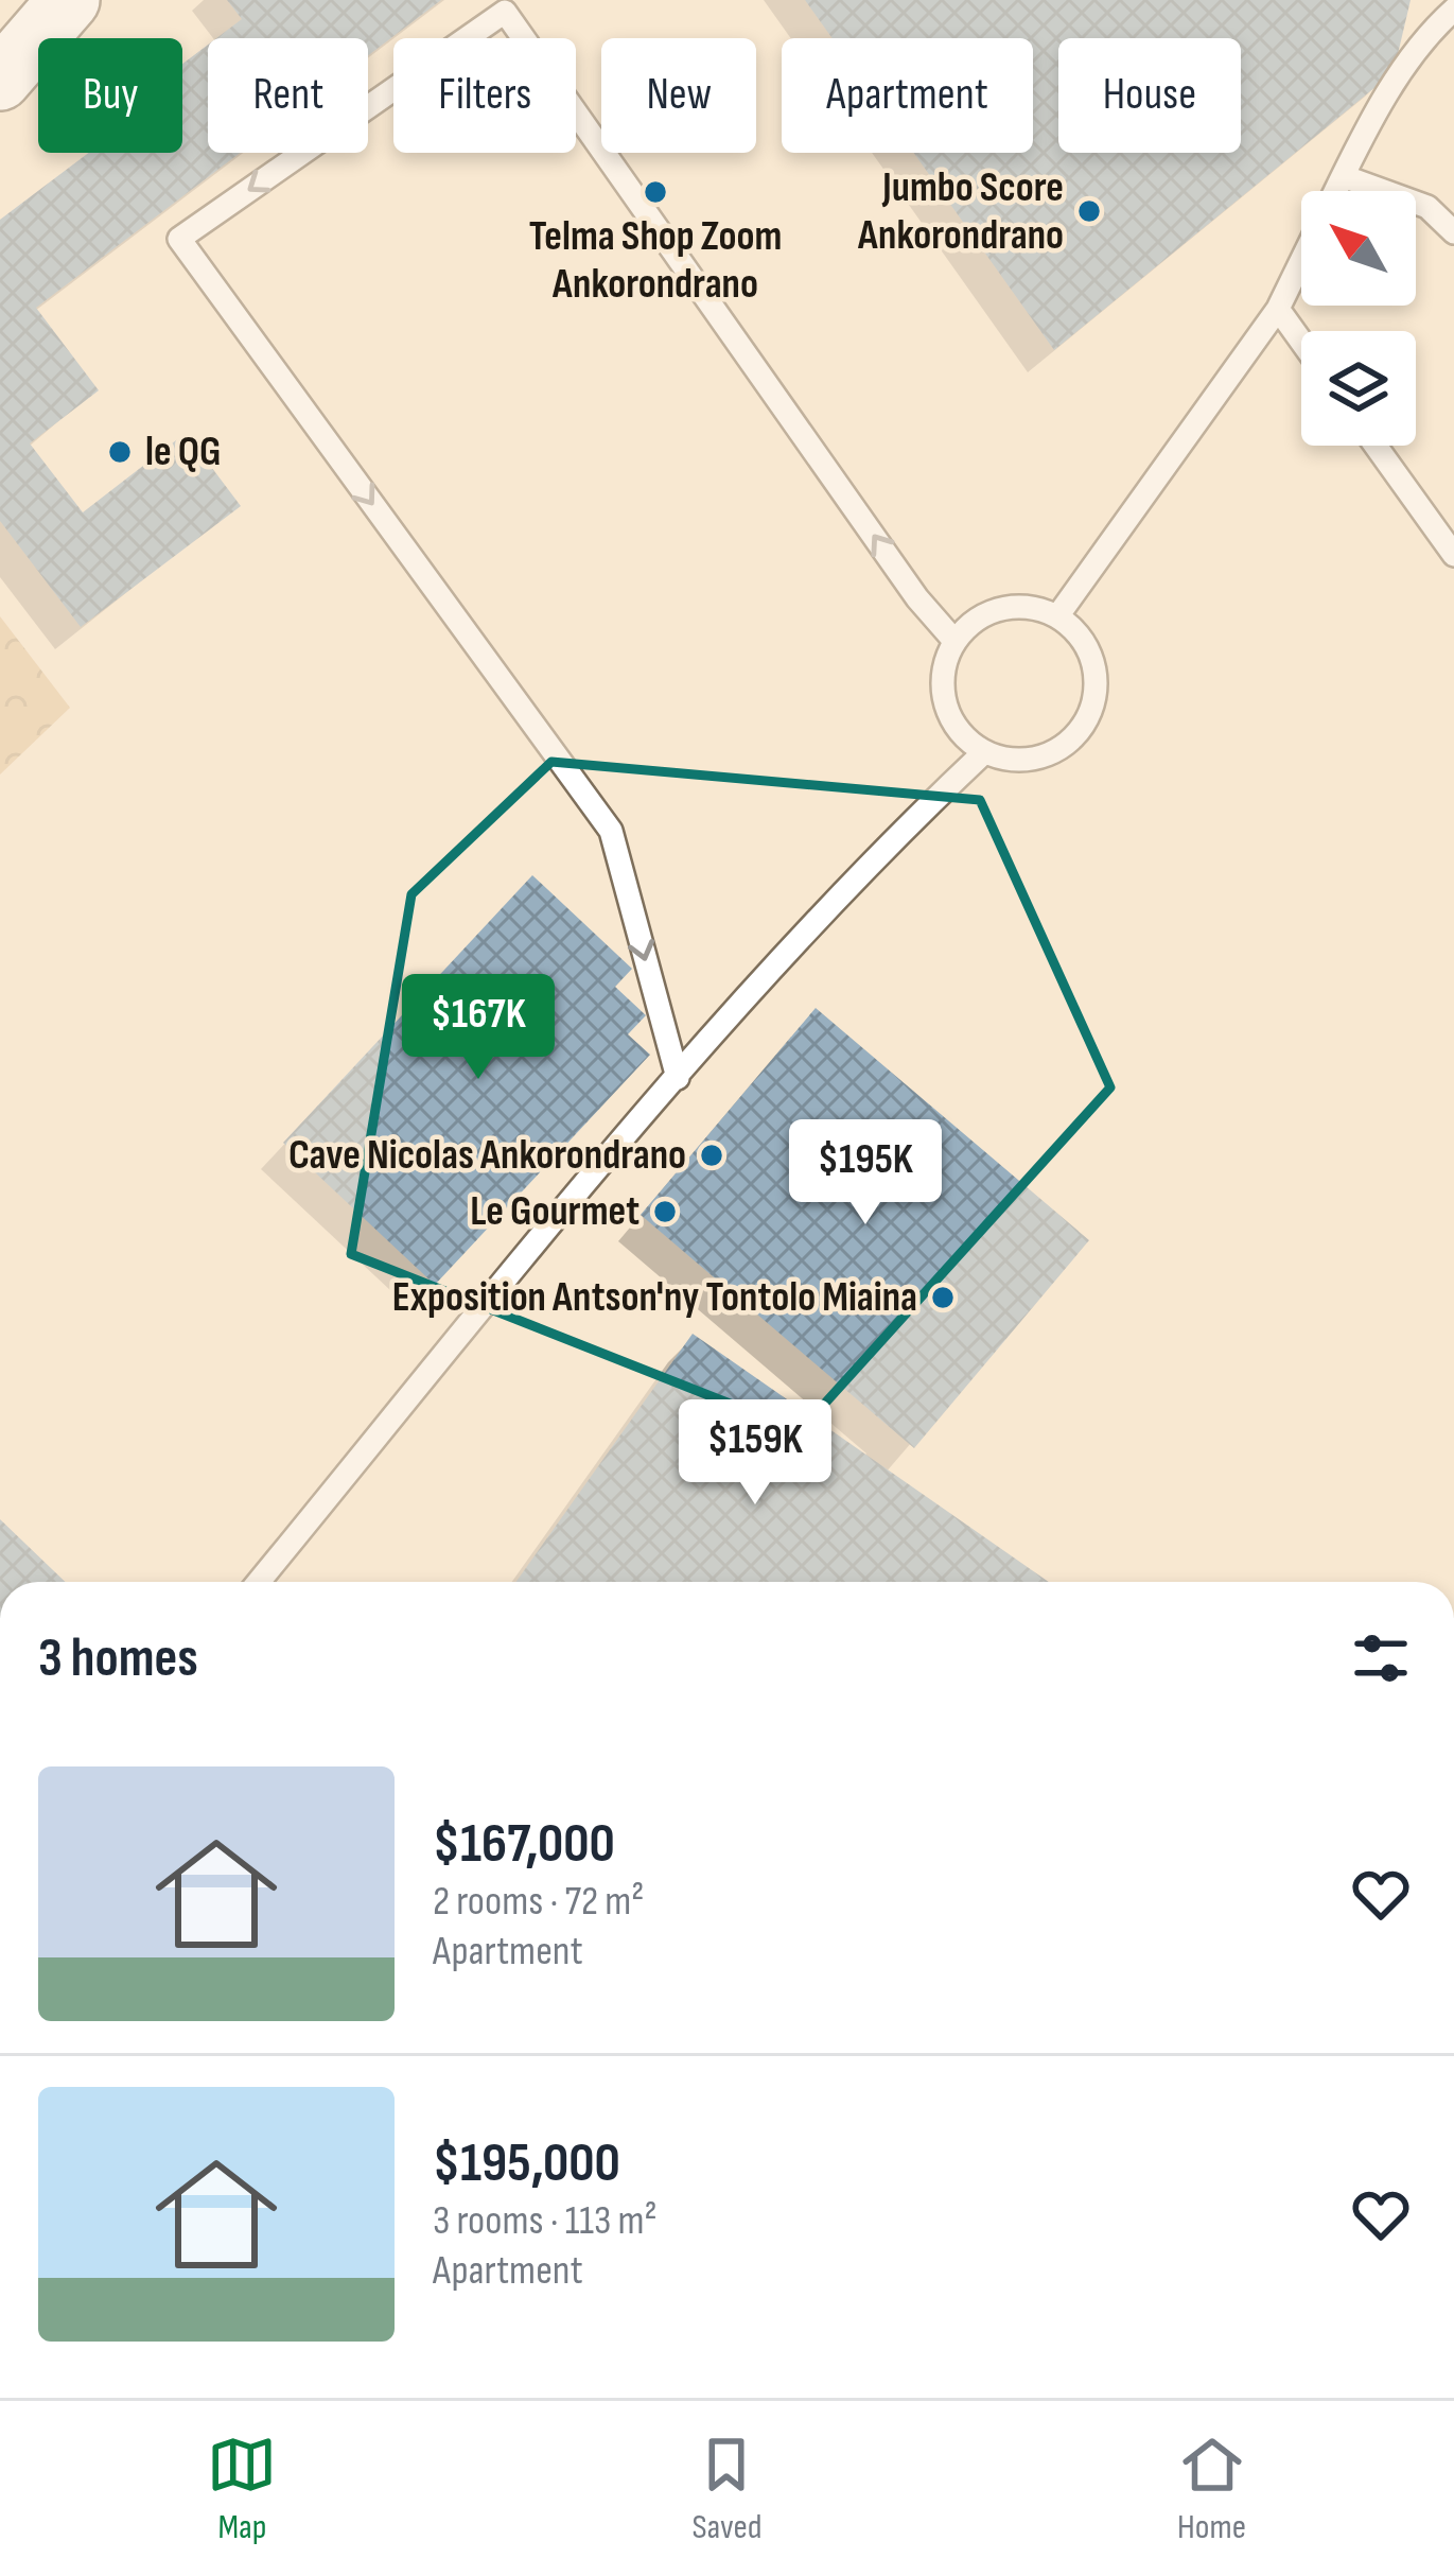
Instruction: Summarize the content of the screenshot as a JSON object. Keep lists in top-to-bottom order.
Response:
{
  "places": [
    "Telma Shop Zoom Ankorondrano",
    "Jumbo Score Ankorondrano",
    "le QG",
    "Cave Nicolas Ankorondrano",
    "Le Gourmet",
    "Exposition Antson'ny Tontolo Miaina"
  ],
  "north": "top left",
  "page": {
    "chip": [
      "Buy",
      "Rent",
      "Filters",
      "New",
      "Apartment",
      "House"
    ],
    "price": ["$167K", "$195K", "$159K"],
    "heading": "3 homes",
    "list": [
      {
        "name": "$167,000",
        "note": "2 rooms · 72 m² · Apartment"
      },
      {
        "name": "$195,000",
        "note": "3 rooms · 113 m² · Apartment"
      }
    ],
    "tabs": ["Map", "Saved", "Home"]
  }
}
